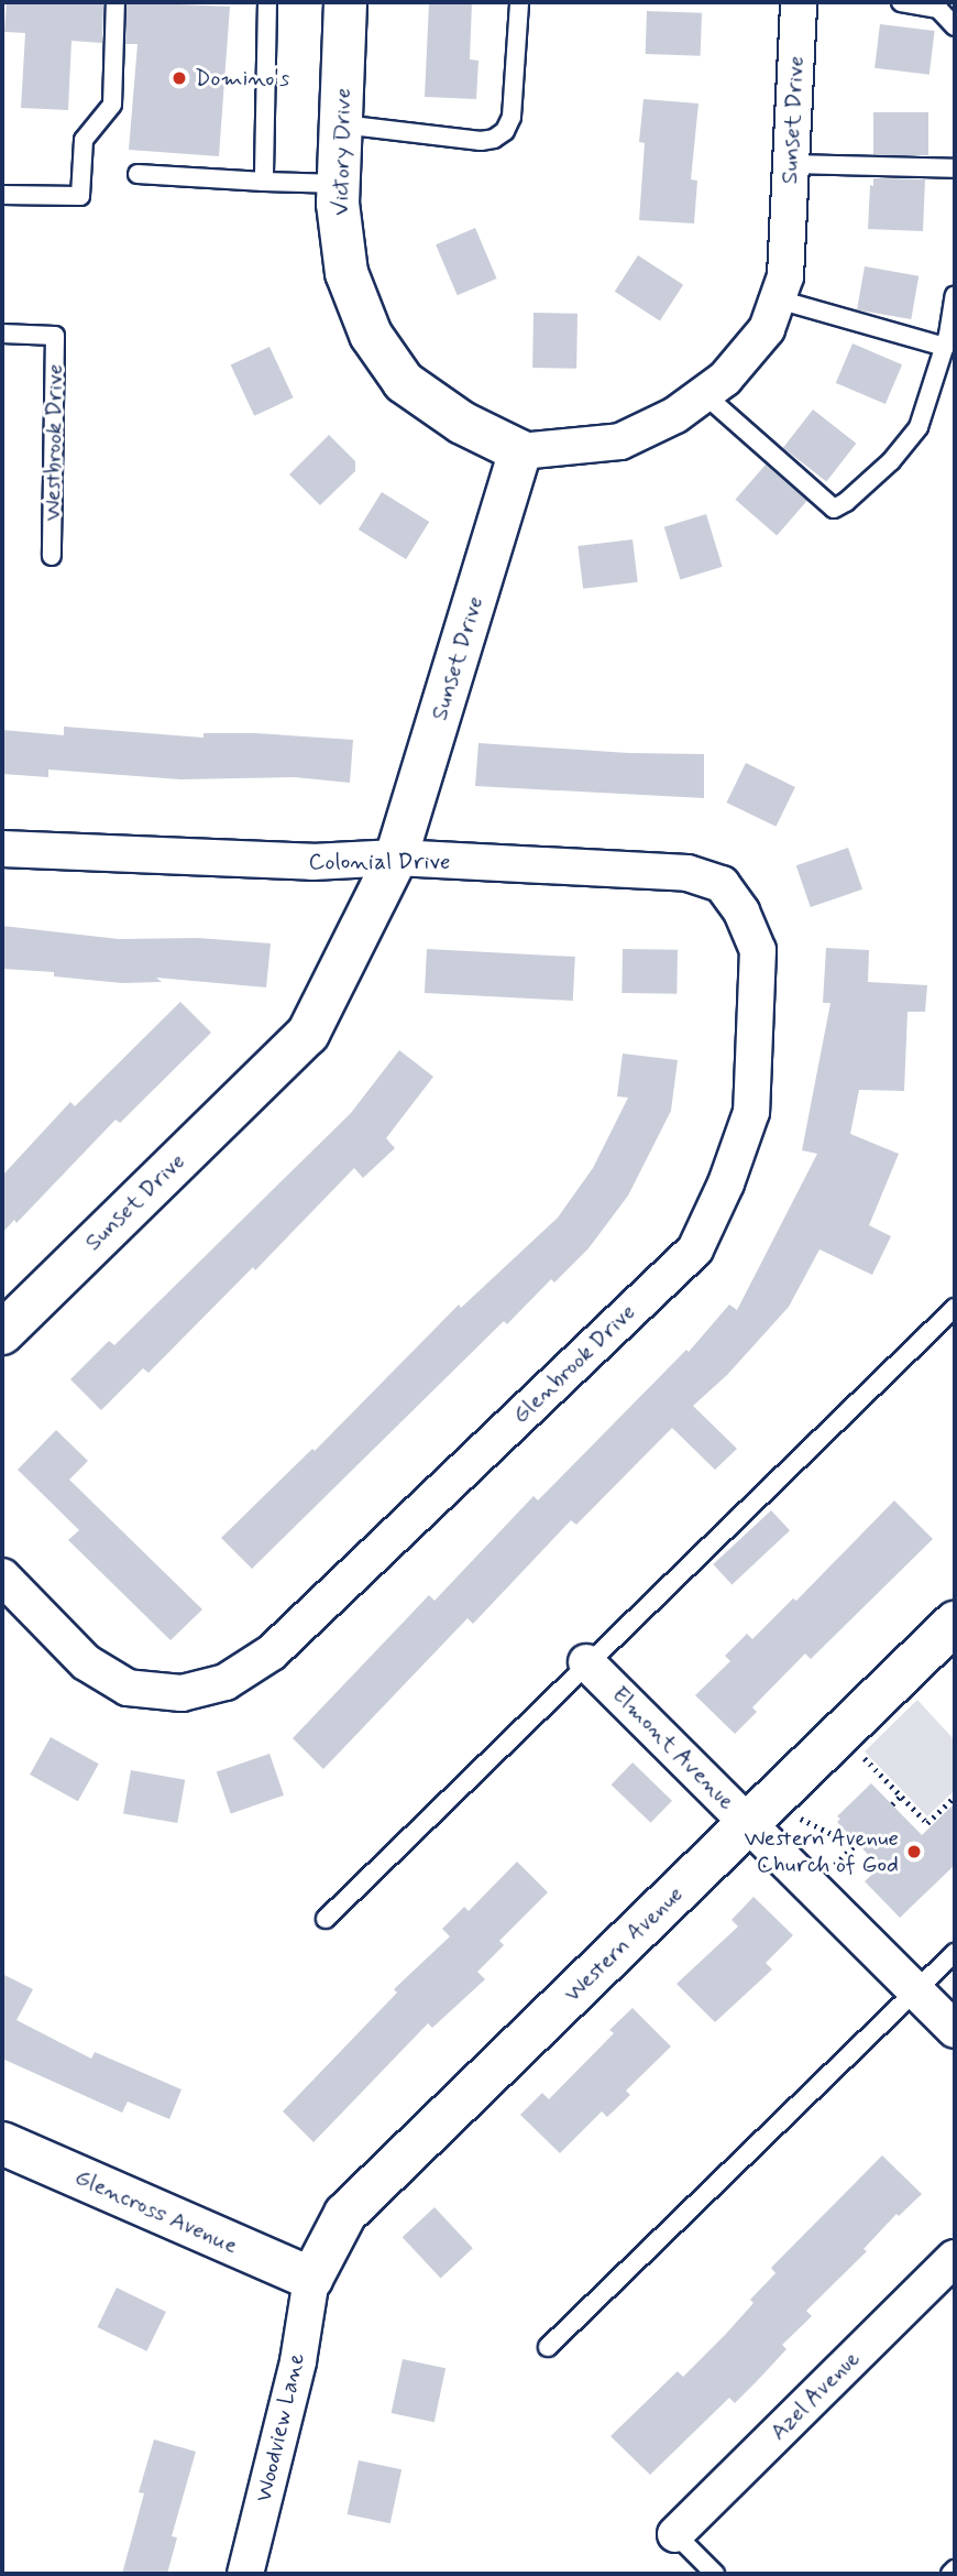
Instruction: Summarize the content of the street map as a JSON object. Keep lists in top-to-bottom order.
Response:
{
  "streets": {
    "street": [
      "Sunset Drive",
      "Victory Drive",
      "Colonial Drive",
      "Glenbrook Drive",
      "Elmont Avenue",
      "Western Avenue",
      "Glencross Avenue",
      "Azel Avenue",
      "Woodview Lane"
    ],
    "lane": ["Westbrook Drive"]
  },
  "crossings": [
    ["Sunset Drive", "Victory Drive"],
    ["Sunset Drive", "Colonial Drive"],
    ["Colonial Drive", "Glenbrook Drive"],
    ["Elmont Avenue", "Western Avenue"],
    ["Western Avenue", "Glencross Avenue"],
    ["Western Avenue", "Woodview Lane"],
    ["Glencross Avenue", "Woodview Lane"]
  ],
  "places": ["Domino's", "Western Avenue Church of God"]
}
